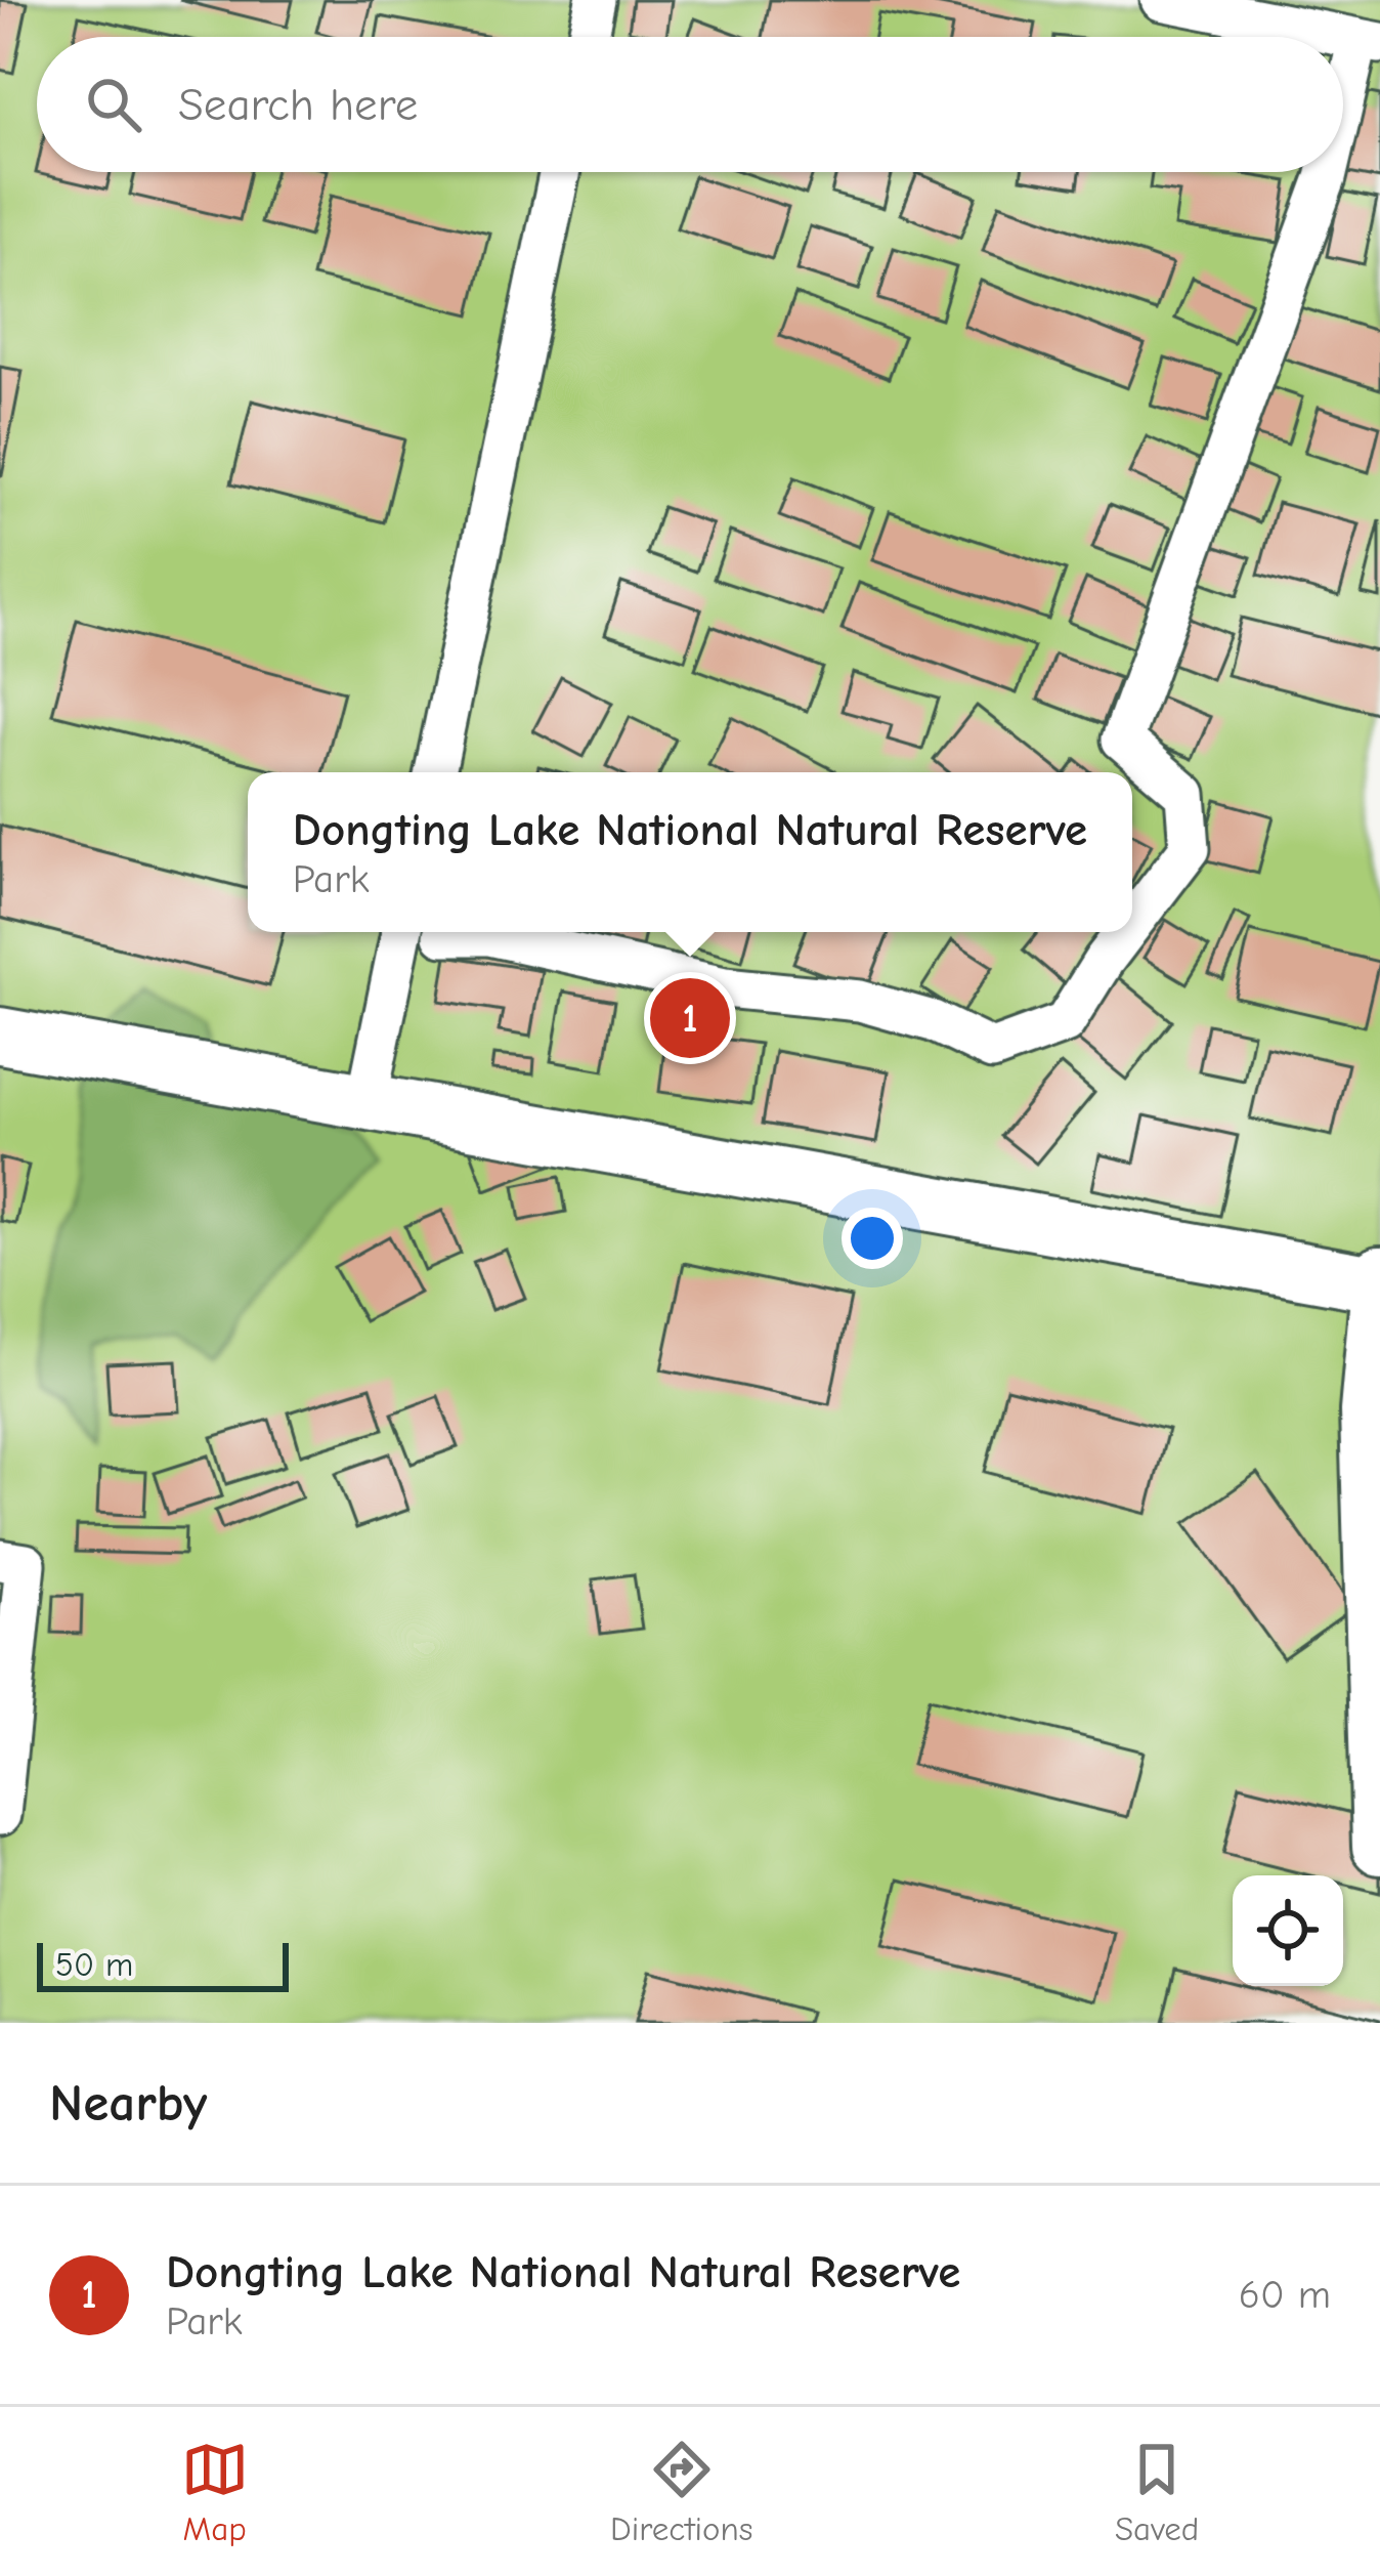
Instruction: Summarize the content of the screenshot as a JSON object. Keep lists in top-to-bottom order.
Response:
{
  "scale_bar": "50 m",
  "page": {
    "search": "Search here",
    "popup": ["Dongting Lake National Natural Reserve", "Park"],
    "pins": "1",
    "scale": "50 m",
    "heading": "Nearby",
    "list": [
      {
        "mark": "1",
        "name": "Dongting Lake National Natural Reserve",
        "note": "Park",
        "value": "60 m"
      }
    ],
    "nav": ["Map", "Directions", "Saved"]
  }
}
